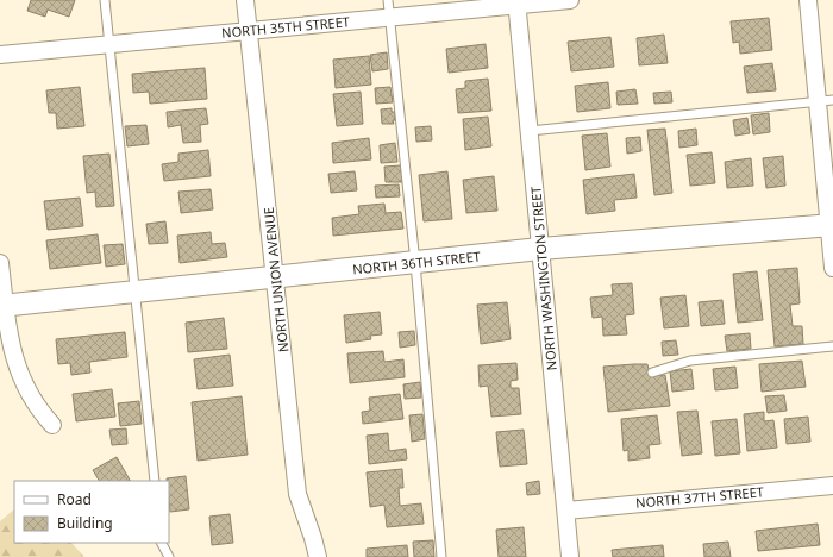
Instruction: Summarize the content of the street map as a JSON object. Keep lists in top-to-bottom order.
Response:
{
  "streets": {
    "street": [
      "NORTH 35TH STREET",
      "NORTH 36TH STREET",
      "NORTH WASHINGTON STREET",
      "NORTH UNION AVENUE",
      "NORTH 37TH STREET"
    ]
  },
  "crossings": [
    ["NORTH 35TH STREET", "NORTH WASHINGTON STREET"],
    ["NORTH 35TH STREET", "NORTH UNION AVENUE"],
    ["NORTH 36TH STREET", "NORTH WASHINGTON STREET"],
    ["NORTH 36TH STREET", "NORTH UNION AVENUE"],
    ["NORTH WASHINGTON STREET", "NORTH 37TH STREET"]
  ],
  "legend": ["Road", "Building"]
}
